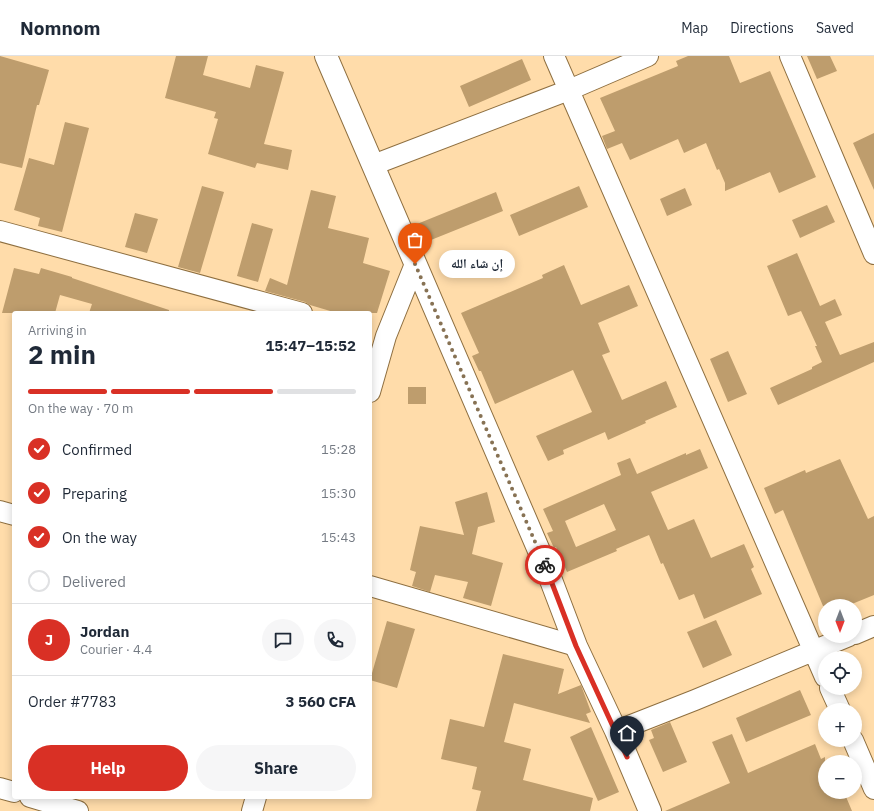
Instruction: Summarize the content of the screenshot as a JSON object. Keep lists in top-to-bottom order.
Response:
{
  "places": ["إن شاء الله"],
  "north": "bottom",
  "page": {
    "header": "Nomnom",
    "nav": ["Map", "Directions", "Saved"],
    "bubble": "إن شاء الله",
    "heading": ["2 min", "Arriving in", "15:47–15:52"],
    "panel": [
      "Jordan",
      "Courier · 4.4",
      "Order #7783",
      "3 560 CFA"
    ],
    "bar": "On the way · 70 m",
    "list": [
      ["Confirmed", "15:28"],
      ["Preparing", "15:30"],
      ["On the way", "15:43"],
      "Delivered"
    ],
    "map_buttons": ["+", "−"],
    "round": "J",
    "buttons": ["Help", "Share"]
  }
}
